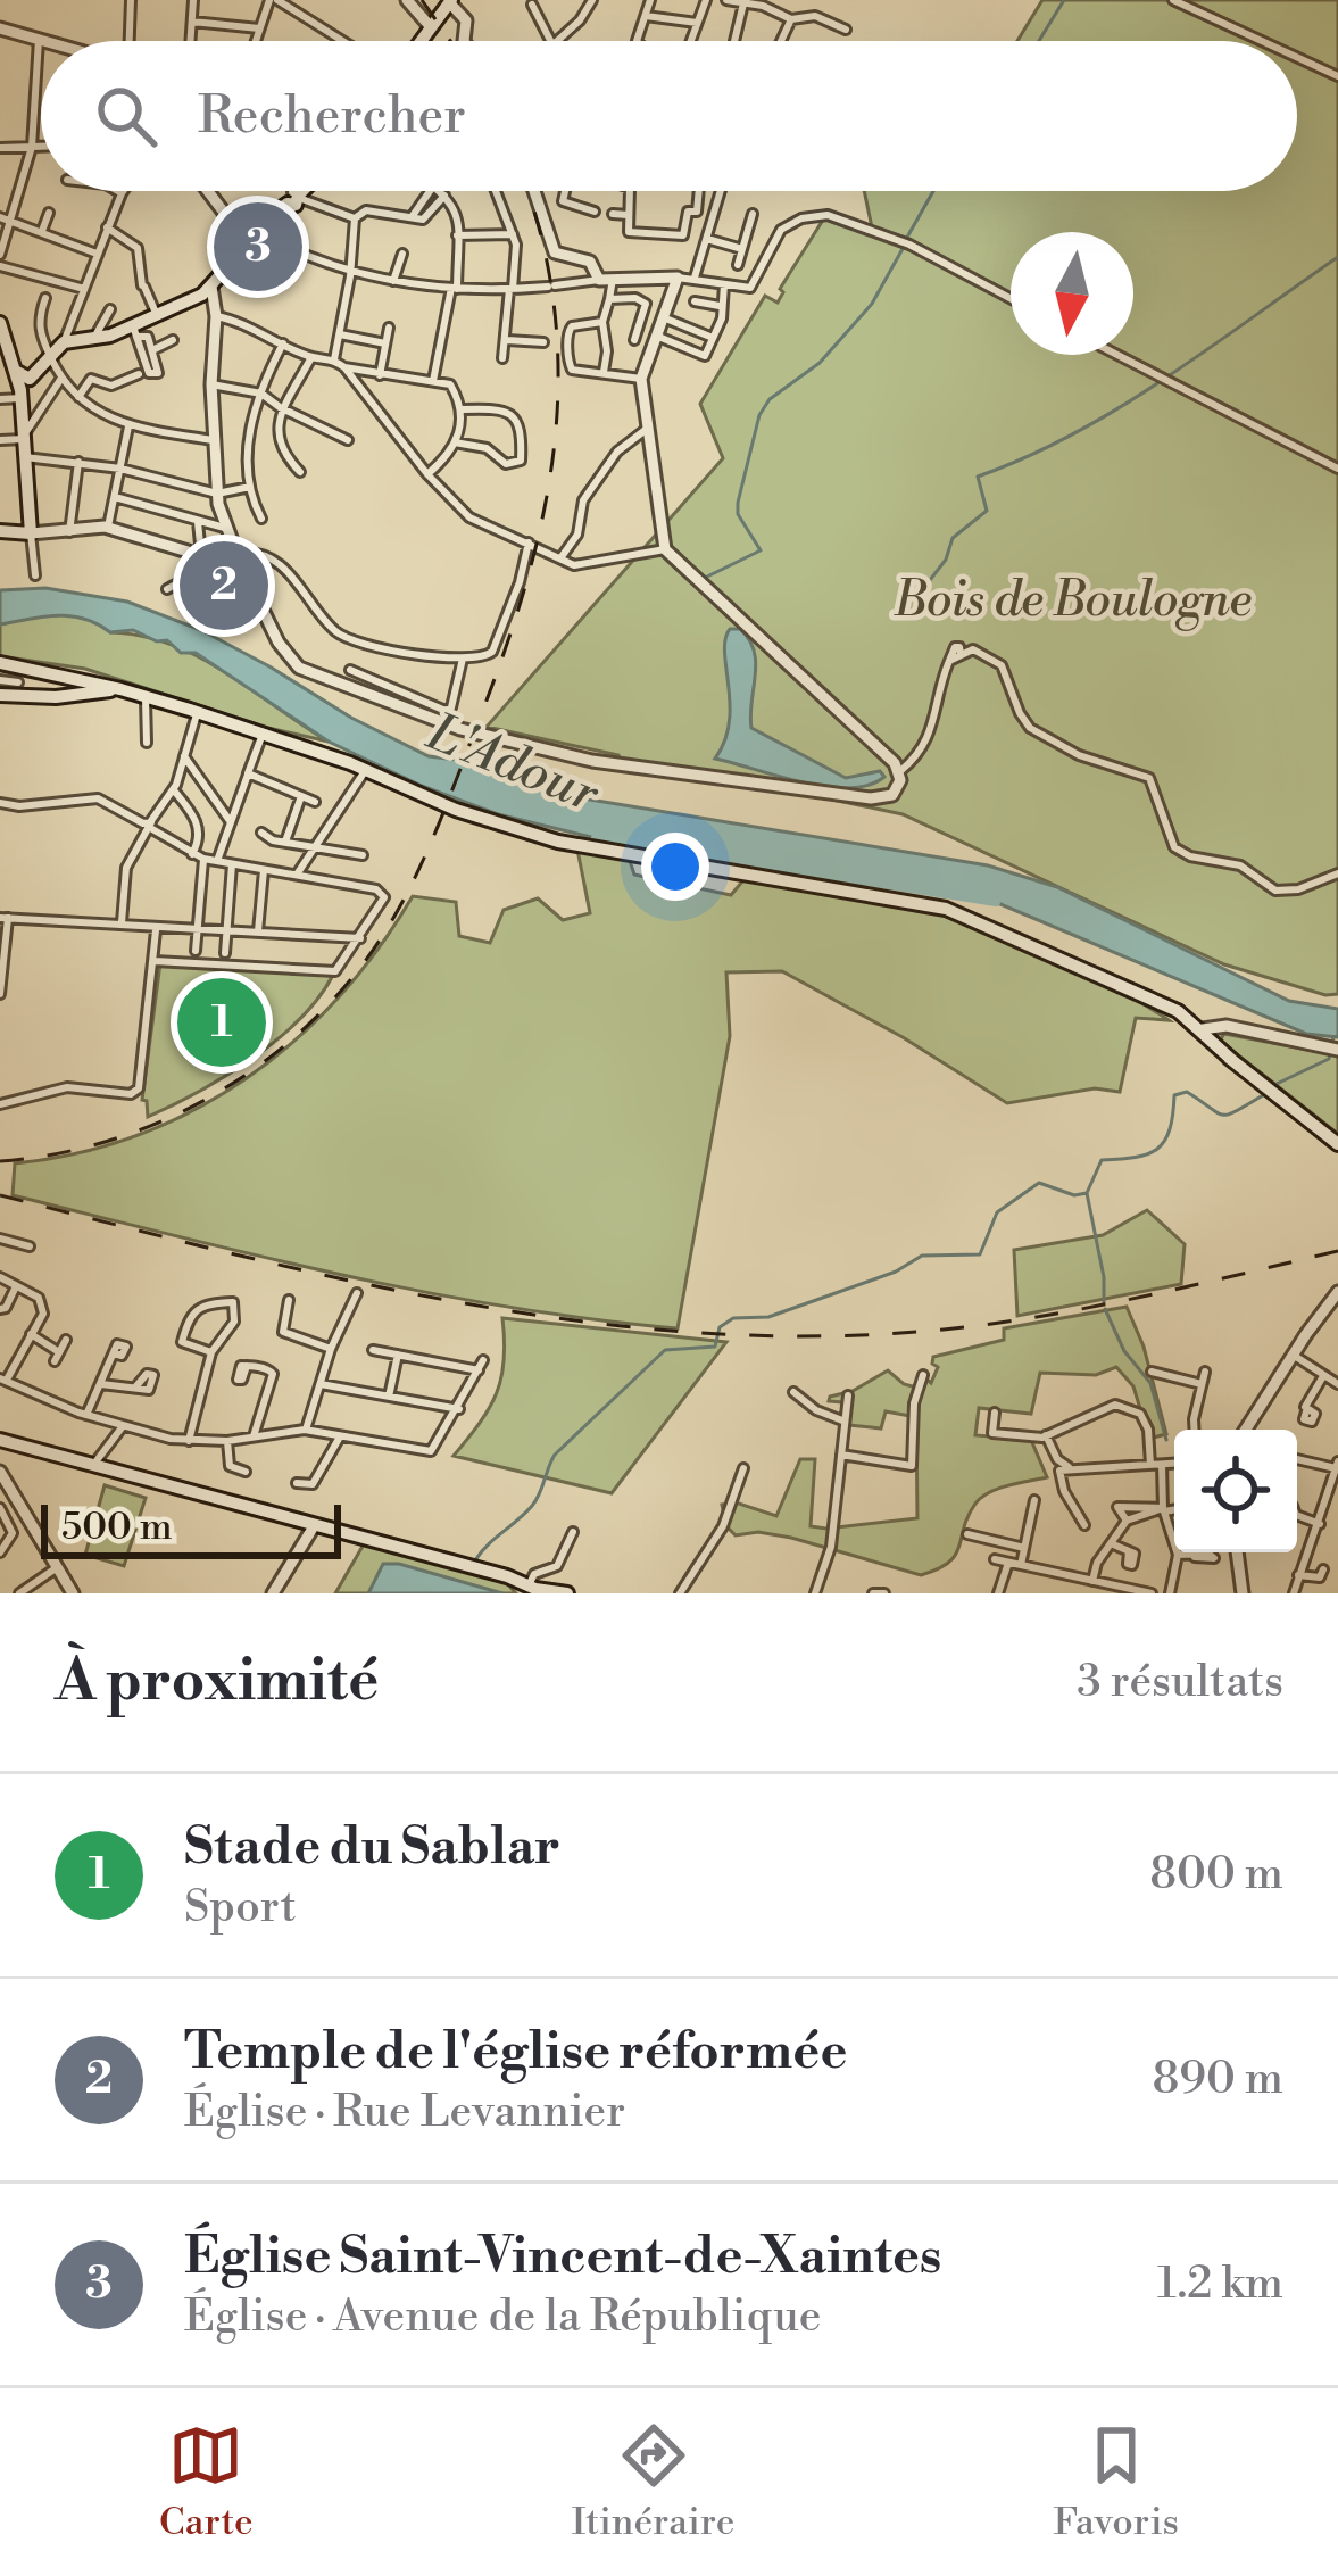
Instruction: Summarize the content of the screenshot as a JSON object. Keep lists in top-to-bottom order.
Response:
{
  "water": ["L'Adour"],
  "parks": ["Bois de Boulogne"],
  "scale_bar": "500 m",
  "north": "bottom",
  "page": {
    "search": "Rechercher",
    "pins": ["3", "2", "1"],
    "scale": "500 m",
    "heading": ["À proximité", "3 résultats"],
    "list": [
      {
        "mark": "1",
        "name": "Stade du Sablar",
        "note": "Sport",
        "value": "800 m"
      },
      {
        "mark": "2",
        "name": "Temple de l'église réformée",
        "note": "Église · Rue Levannier",
        "value": "890 m"
      },
      {
        "mark": "3",
        "name": "Église Saint-Vincent-de-Xaintes",
        "note": "Église · Avenue de la République",
        "value": "1.2 km"
      }
    ],
    "nav": ["Carte", "Itinéraire", "Favoris"]
  }
}
